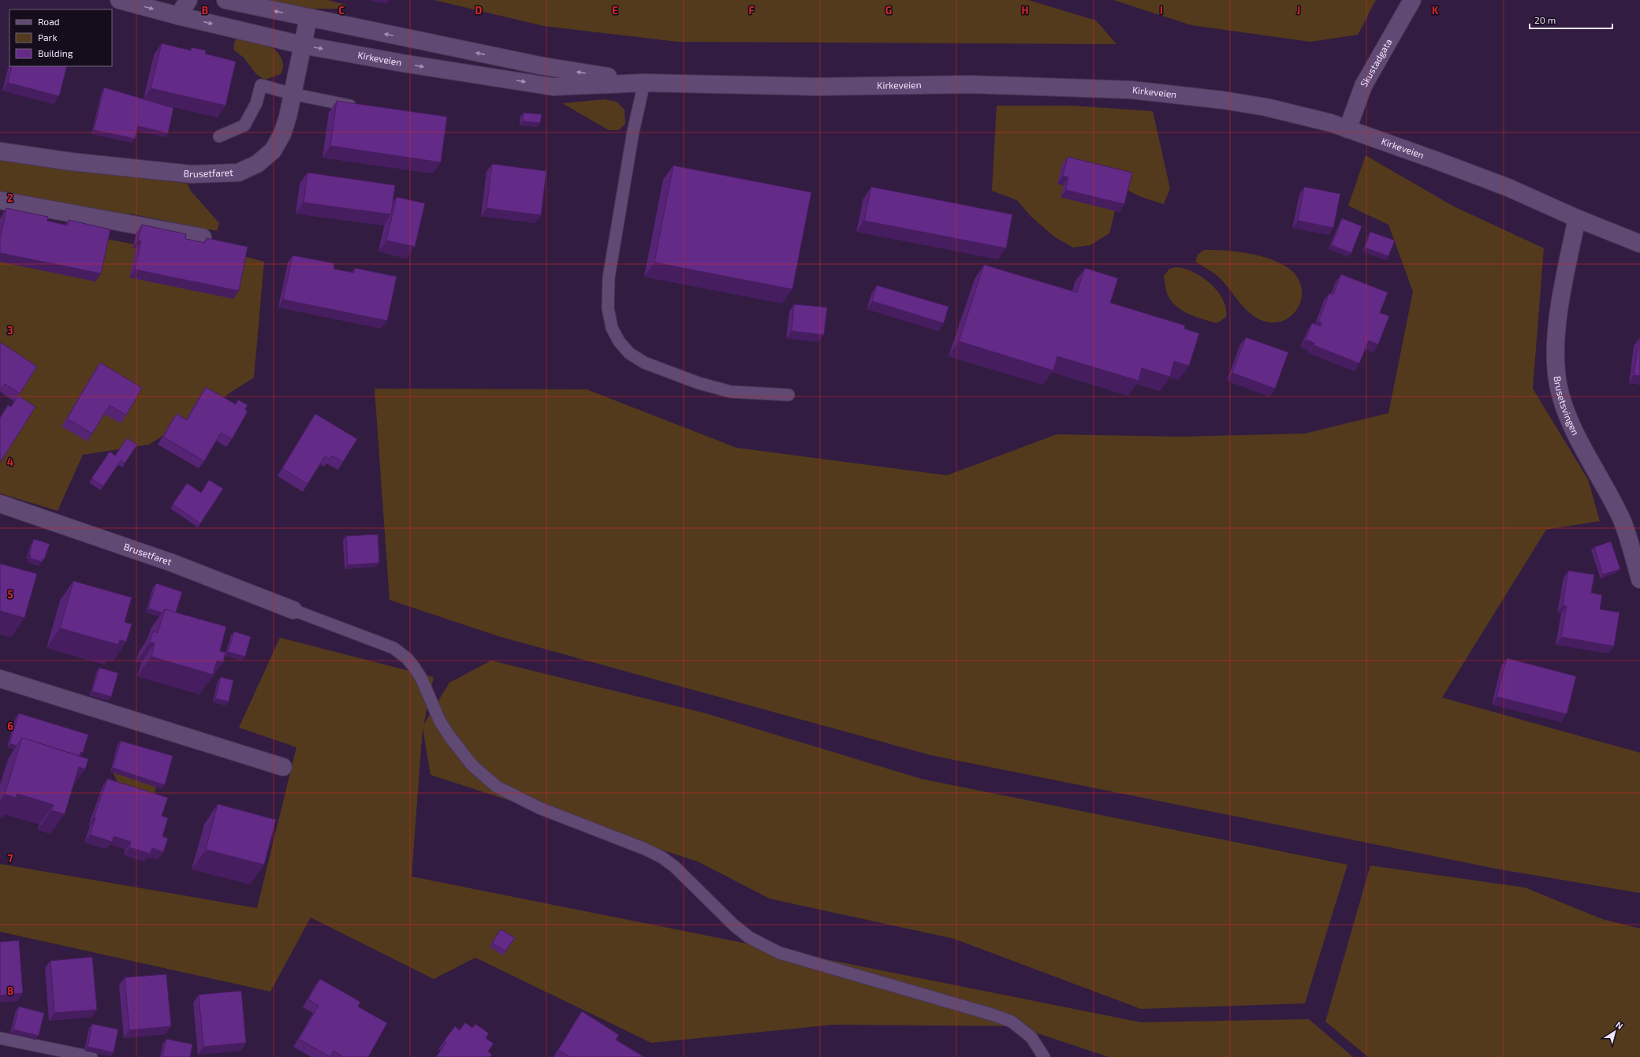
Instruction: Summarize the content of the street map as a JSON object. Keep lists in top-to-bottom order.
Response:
{
  "streets": {
    "main road": [
      "Kirkeveien",
      "Skustadgata",
      "Brusetfaret",
      "Brusetsvingen"
    ]
  },
  "crossings": [
    ["Kirkeveien", "Skustadgata"],
    ["Kirkeveien", "Brusetfaret"],
    ["Kirkeveien", "Brusetsvingen"]
  ],
  "legend": ["Road", "Park", "Building"],
  "scale_bar": "20 m",
  "north": "top right",
  "grid": {
    "columns": [
      "B",
      "C",
      "D",
      "E",
      "F",
      "G",
      "H",
      "I",
      "J",
      "K"
    ],
    "rows": [
      "2",
      "3",
      "4",
      "5",
      "6",
      "7",
      "8"
    ]
  }
}
